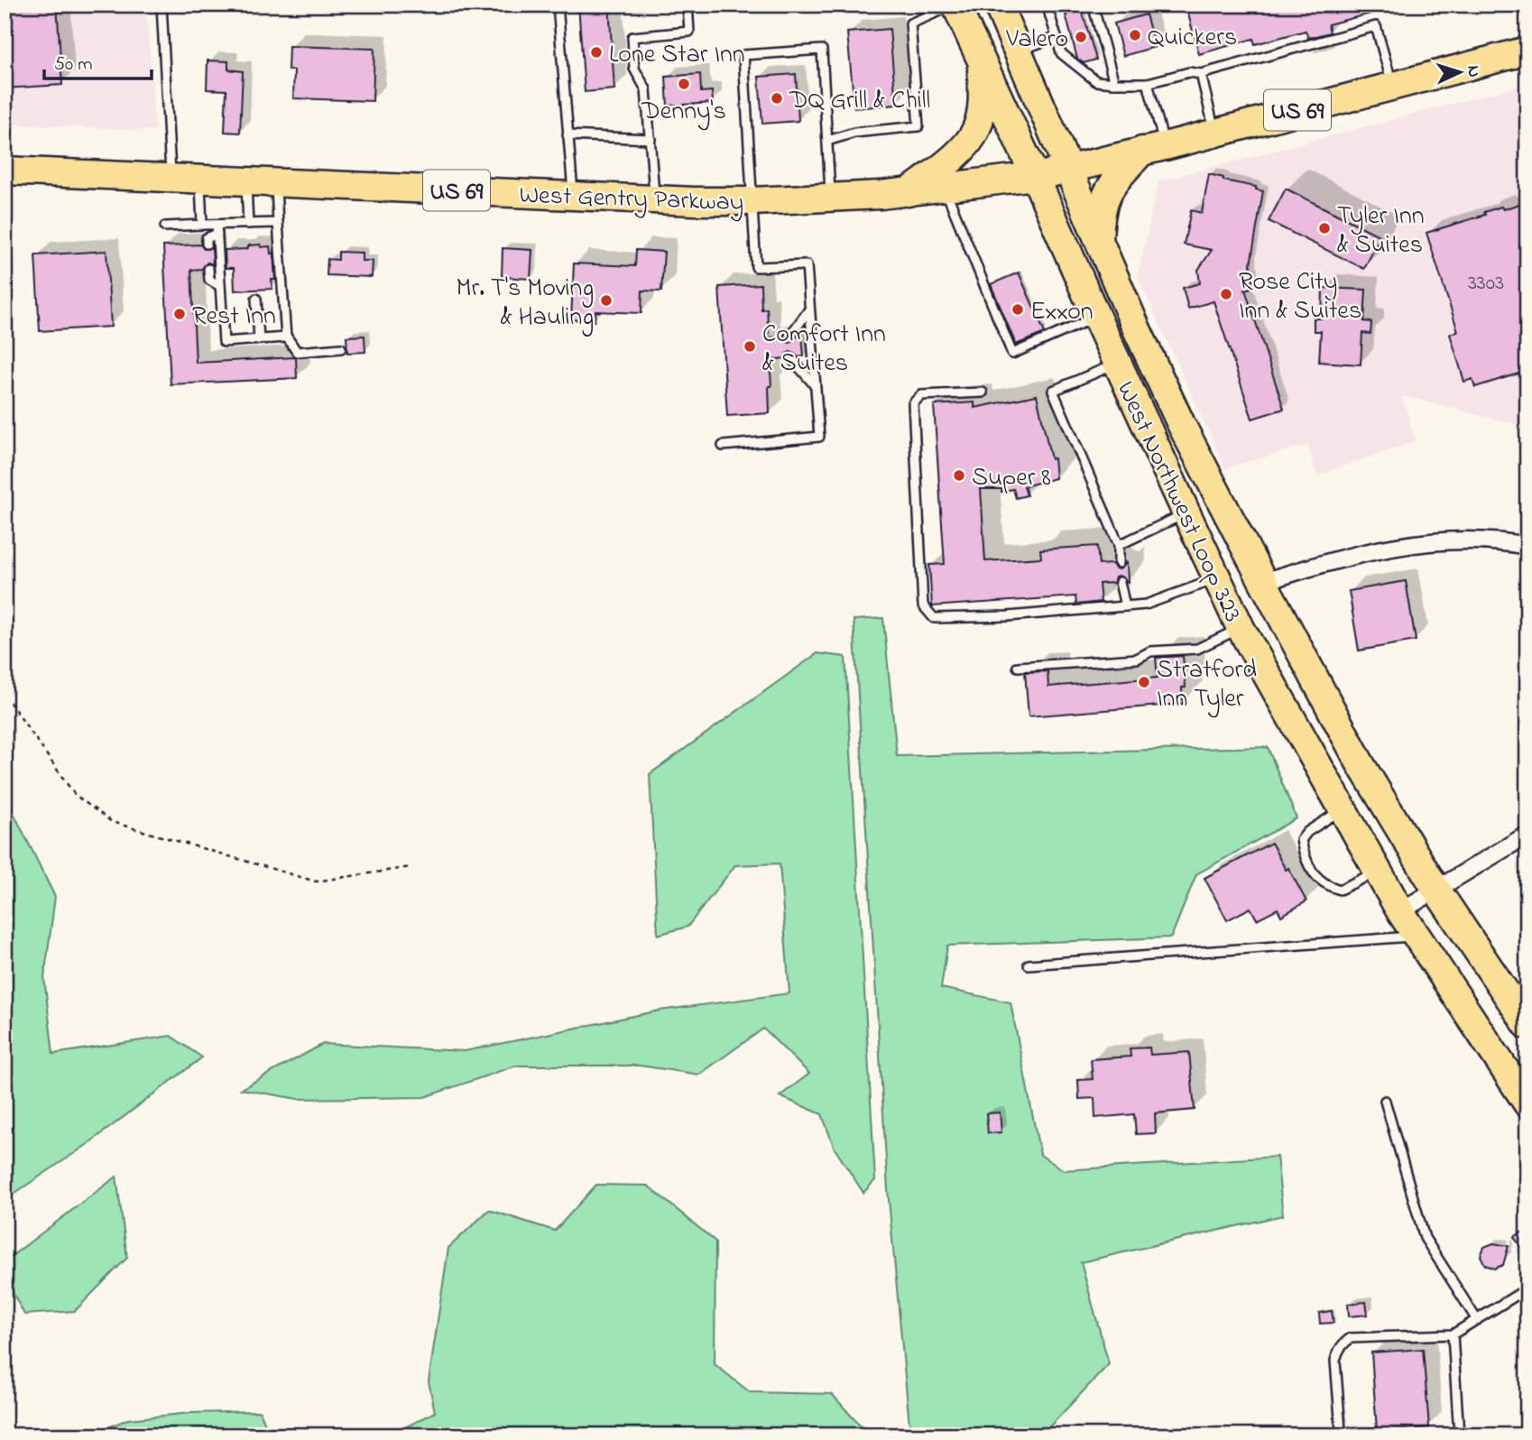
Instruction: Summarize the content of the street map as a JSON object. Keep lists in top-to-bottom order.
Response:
{
  "streets": {
    "main road": ["US 69", "West Gentry Parkway", "West Northwest Loop 323"]
  },
  "crossings": [
    ["US 69", "West Gentry Parkway"],
    ["US 69", "West Northwest Loop 323"],
    ["West Gentry Parkway", "West Northwest Loop 323"]
  ],
  "places": [
    "Quickers",
    "Valero",
    "Lone Star Inn",
    "Denny's",
    "DQ Grill & Chill",
    "Tyler Inn & Suites",
    "Rose City Inn & Suites",
    "Mr. T's Moving & Hauling",
    "Exxon",
    "Rest Inn",
    "Comfort Inn & Suites",
    "Super 8",
    "Stratford Inn Tyler"
  ],
  "house_numbers": ["3303"],
  "scale_bar": "50 m",
  "north": "right"
}
